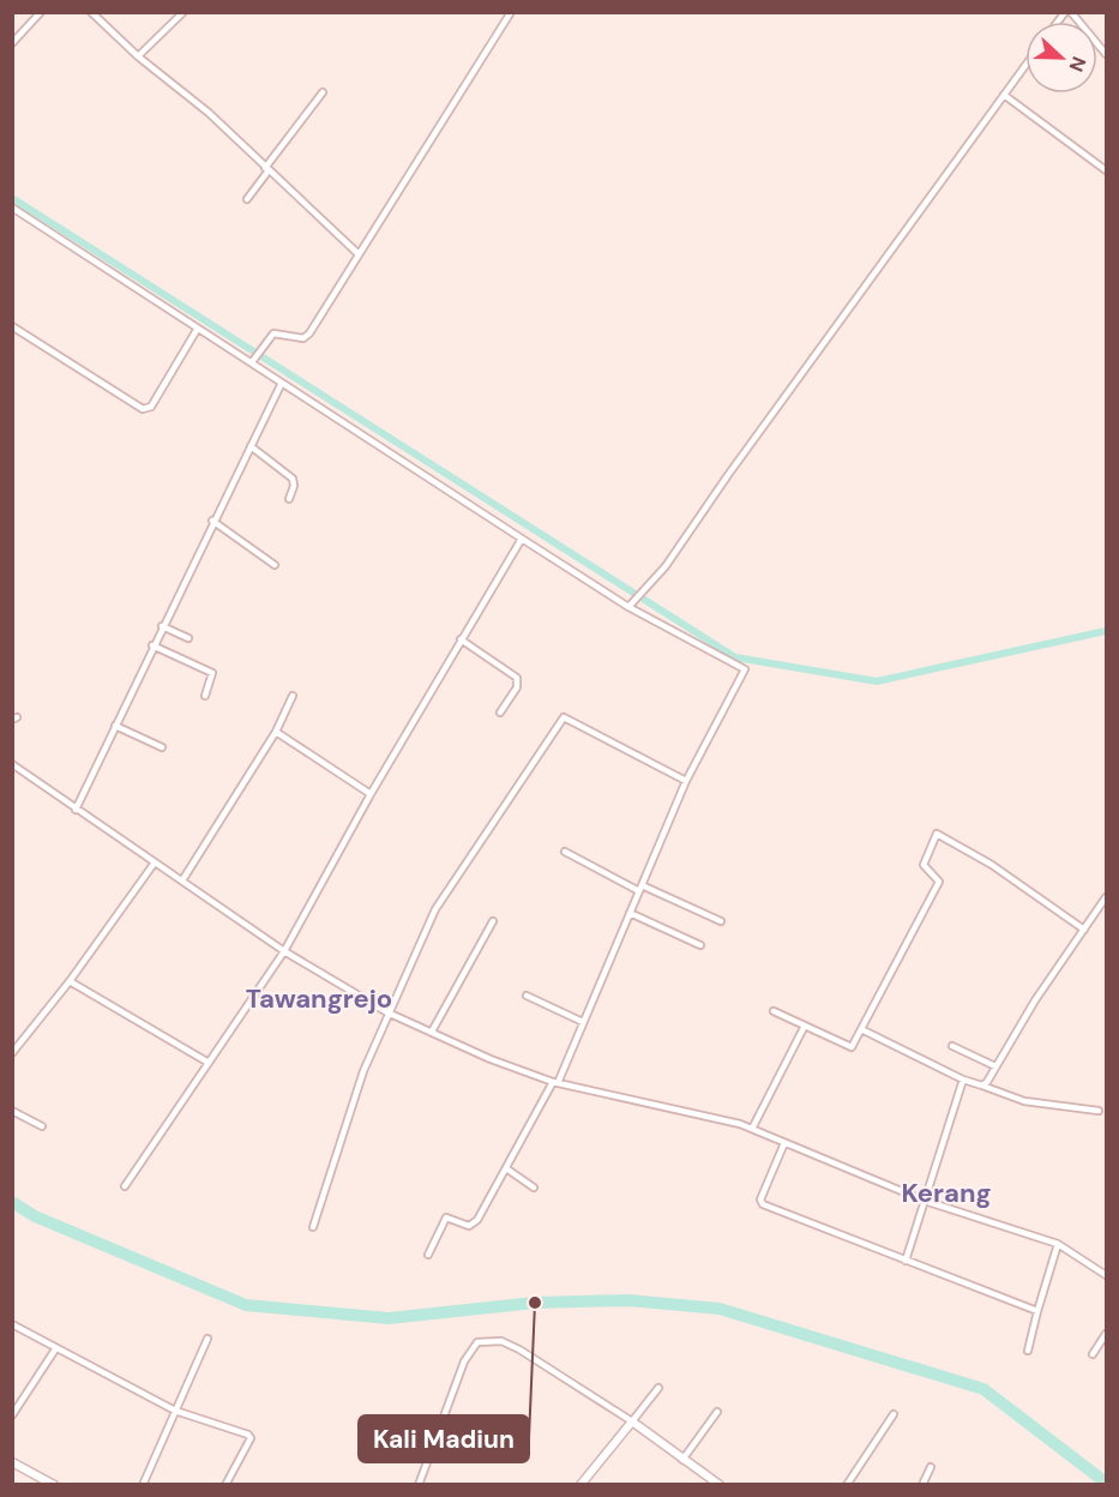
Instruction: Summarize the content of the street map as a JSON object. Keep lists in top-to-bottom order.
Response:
{
  "districts": ["Tawangrejo", "Kerang"],
  "places": ["Kali Madiun"],
  "north": "right"
}
